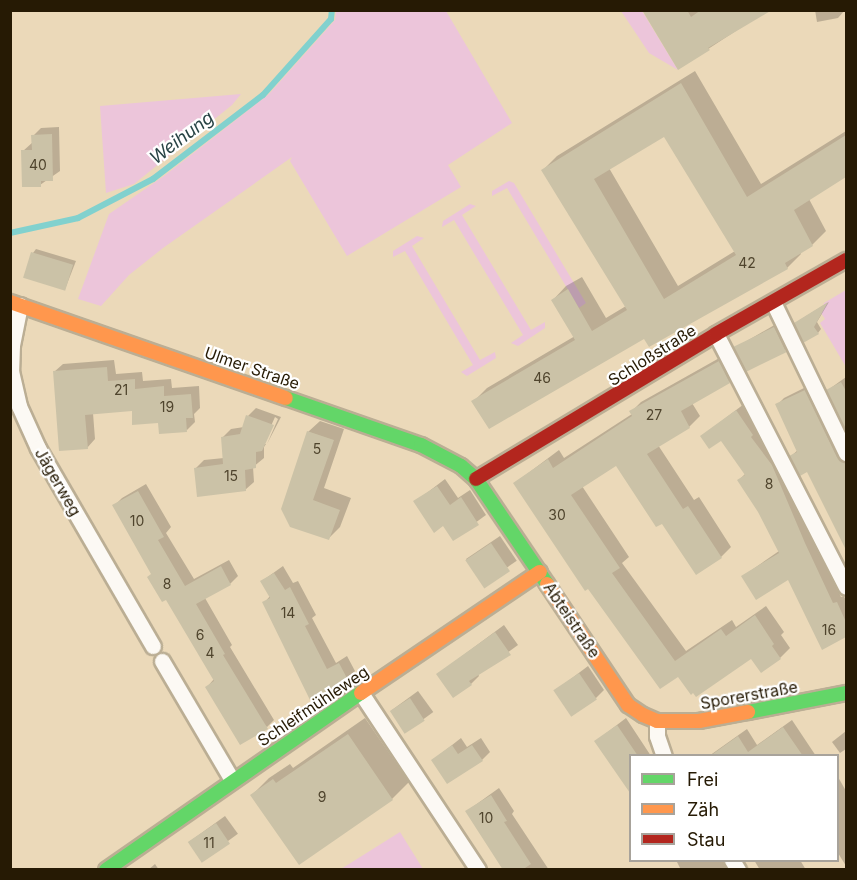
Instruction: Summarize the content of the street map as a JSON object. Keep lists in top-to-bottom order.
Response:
{
  "streets": {
    "main road": [
      "Schloßstraße",
      "Ulmer Straße",
      "Abteistraße",
      "Sporerstraße",
      "Schleifmühleweg"
    ],
    "street": ["Jägerweg"]
  },
  "crossings": [
    ["Schloßstraße", "Ulmer Straße"],
    ["Schloßstraße", "Abteistraße"],
    ["Ulmer Straße", "Jägerweg"],
    ["Ulmer Straße", "Abteistraße"],
    ["Abteistraße", "Sporerstraße"],
    ["Abteistraße", "Schleifmühleweg"]
  ],
  "water": ["Weihung"],
  "house_numbers": [
    "40",
    "42",
    "46",
    "21",
    "19",
    "27",
    "5",
    "15",
    "8",
    "30",
    "10",
    "8",
    "14",
    "16",
    "6",
    "4",
    "9",
    "10",
    "11"
  ],
  "legend": ["Frei", "Zäh", "Stau"]
}
